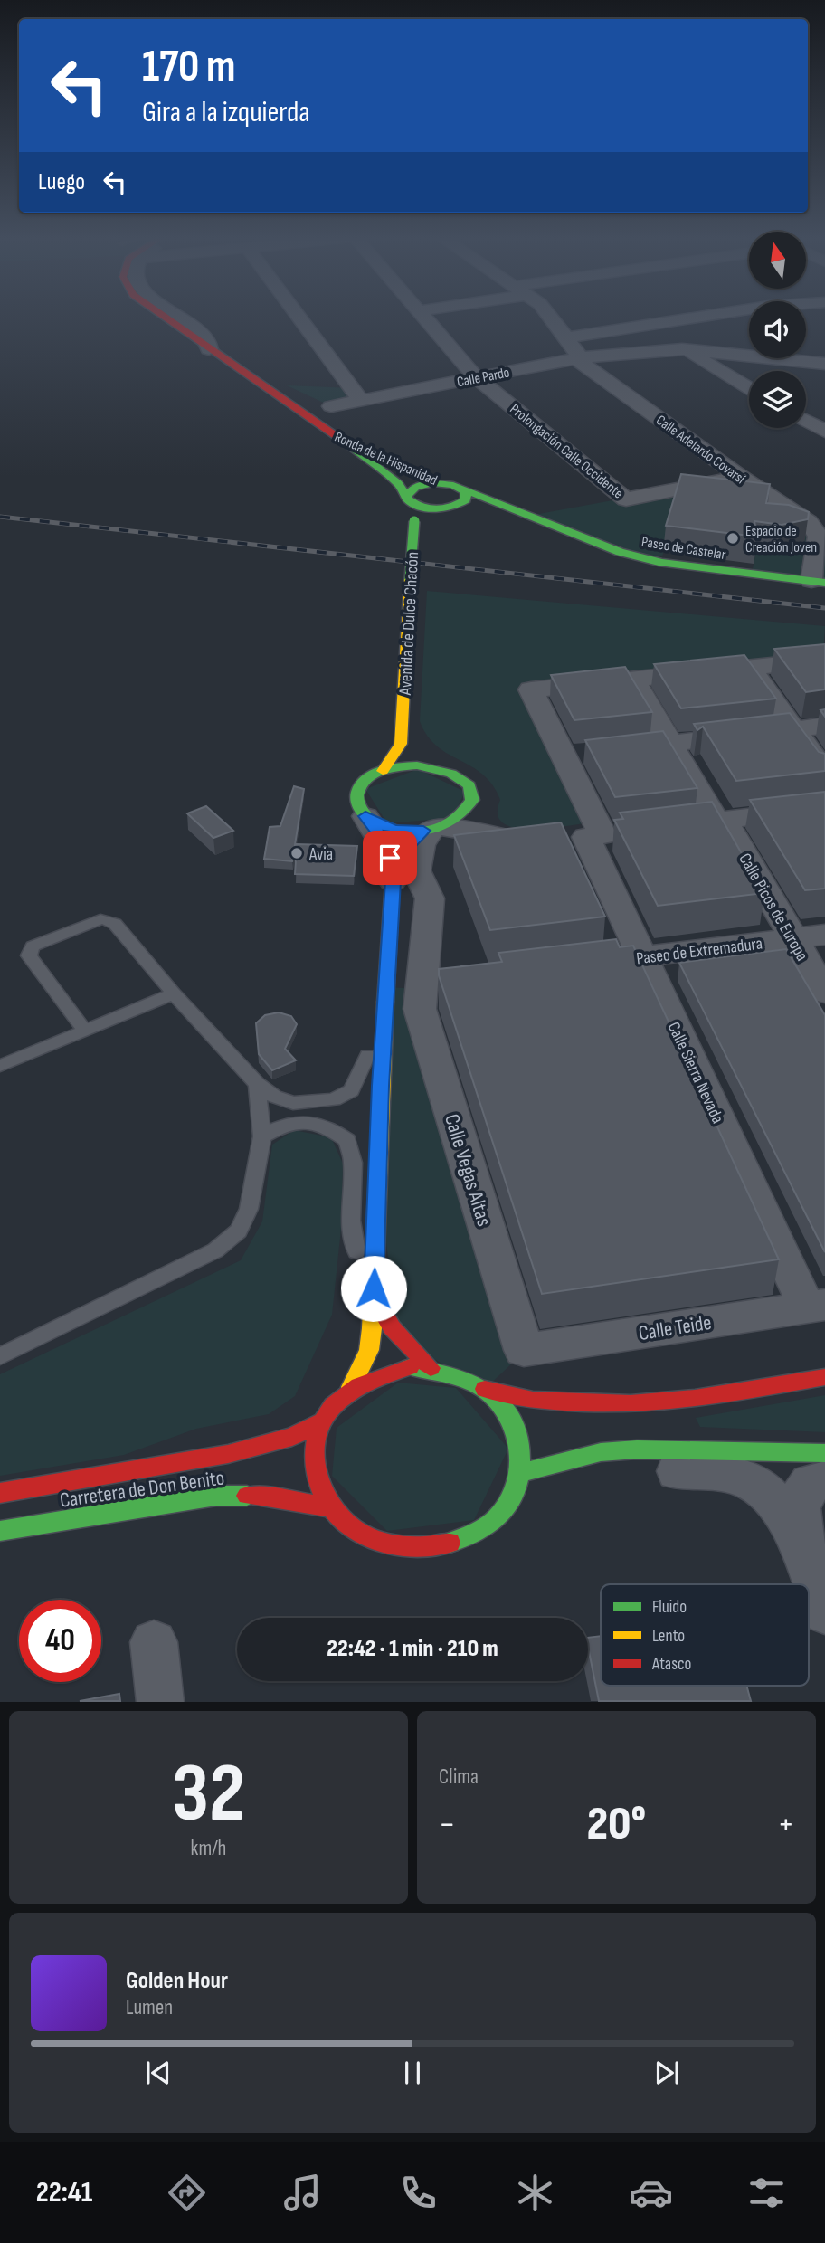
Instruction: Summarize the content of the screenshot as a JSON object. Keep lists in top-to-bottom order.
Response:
{
  "streets": {
    "street": [
      "Calle Pardo",
      "Calle Adelardo Covarsí",
      "Prolongación Calle Occidente",
      "Ronda de la Hispanidad",
      "Paseo de Castelar",
      "Avenida de Dulce Chacón",
      "Calle Picos de Europa",
      "Paseo de Extremadura",
      "Calle Sierra Nevada",
      "Calle Vegas Altas",
      "Calle Teide",
      "Carretera de Don Benito"
    ]
  },
  "crossings": [
    ["Calle Pardo", "Calle Adelardo Covarsí"],
    ["Calle Pardo", "Prolongación Calle Occidente"],
    ["Calle Adelardo Covarsí", "Prolongación Calle Occidente"],
    ["Calle Adelardo Covarsí", "Paseo de Castelar"],
    ["Ronda de la Hispanidad", "Paseo de Castelar"],
    ["Ronda de la Hispanidad", "Avenida de Dulce Chacón"],
    ["Calle Picos de Europa", "Paseo de Extremadura"],
    ["Calle Picos de Europa", "Calle Sierra Nevada"],
    ["Paseo de Extremadura", "Calle Sierra Nevada"],
    ["Calle Sierra Nevada", "Calle Teide"],
    ["Calle Vegas Altas", "Calle Teide"]
  ],
  "places": ["Espacio de Creación Joven", "Avia"],
  "legend": ["Fluido", "Lento", "Atasco"],
  "north": "top",
  "page": {
    "turn": ["170 m", "Gira a la izquierda"],
    "then": "Luego",
    "limit": "40",
    "trip": "22:42 · 1 min · 210 m",
    "tile": [
      ["32", "km/h"],
      "Clima"
    ],
    "heat": ["−", "20°", "+"],
    "song": ["Golden Hour", "Lumen"],
    "tabs": "22:41"
  }
}
